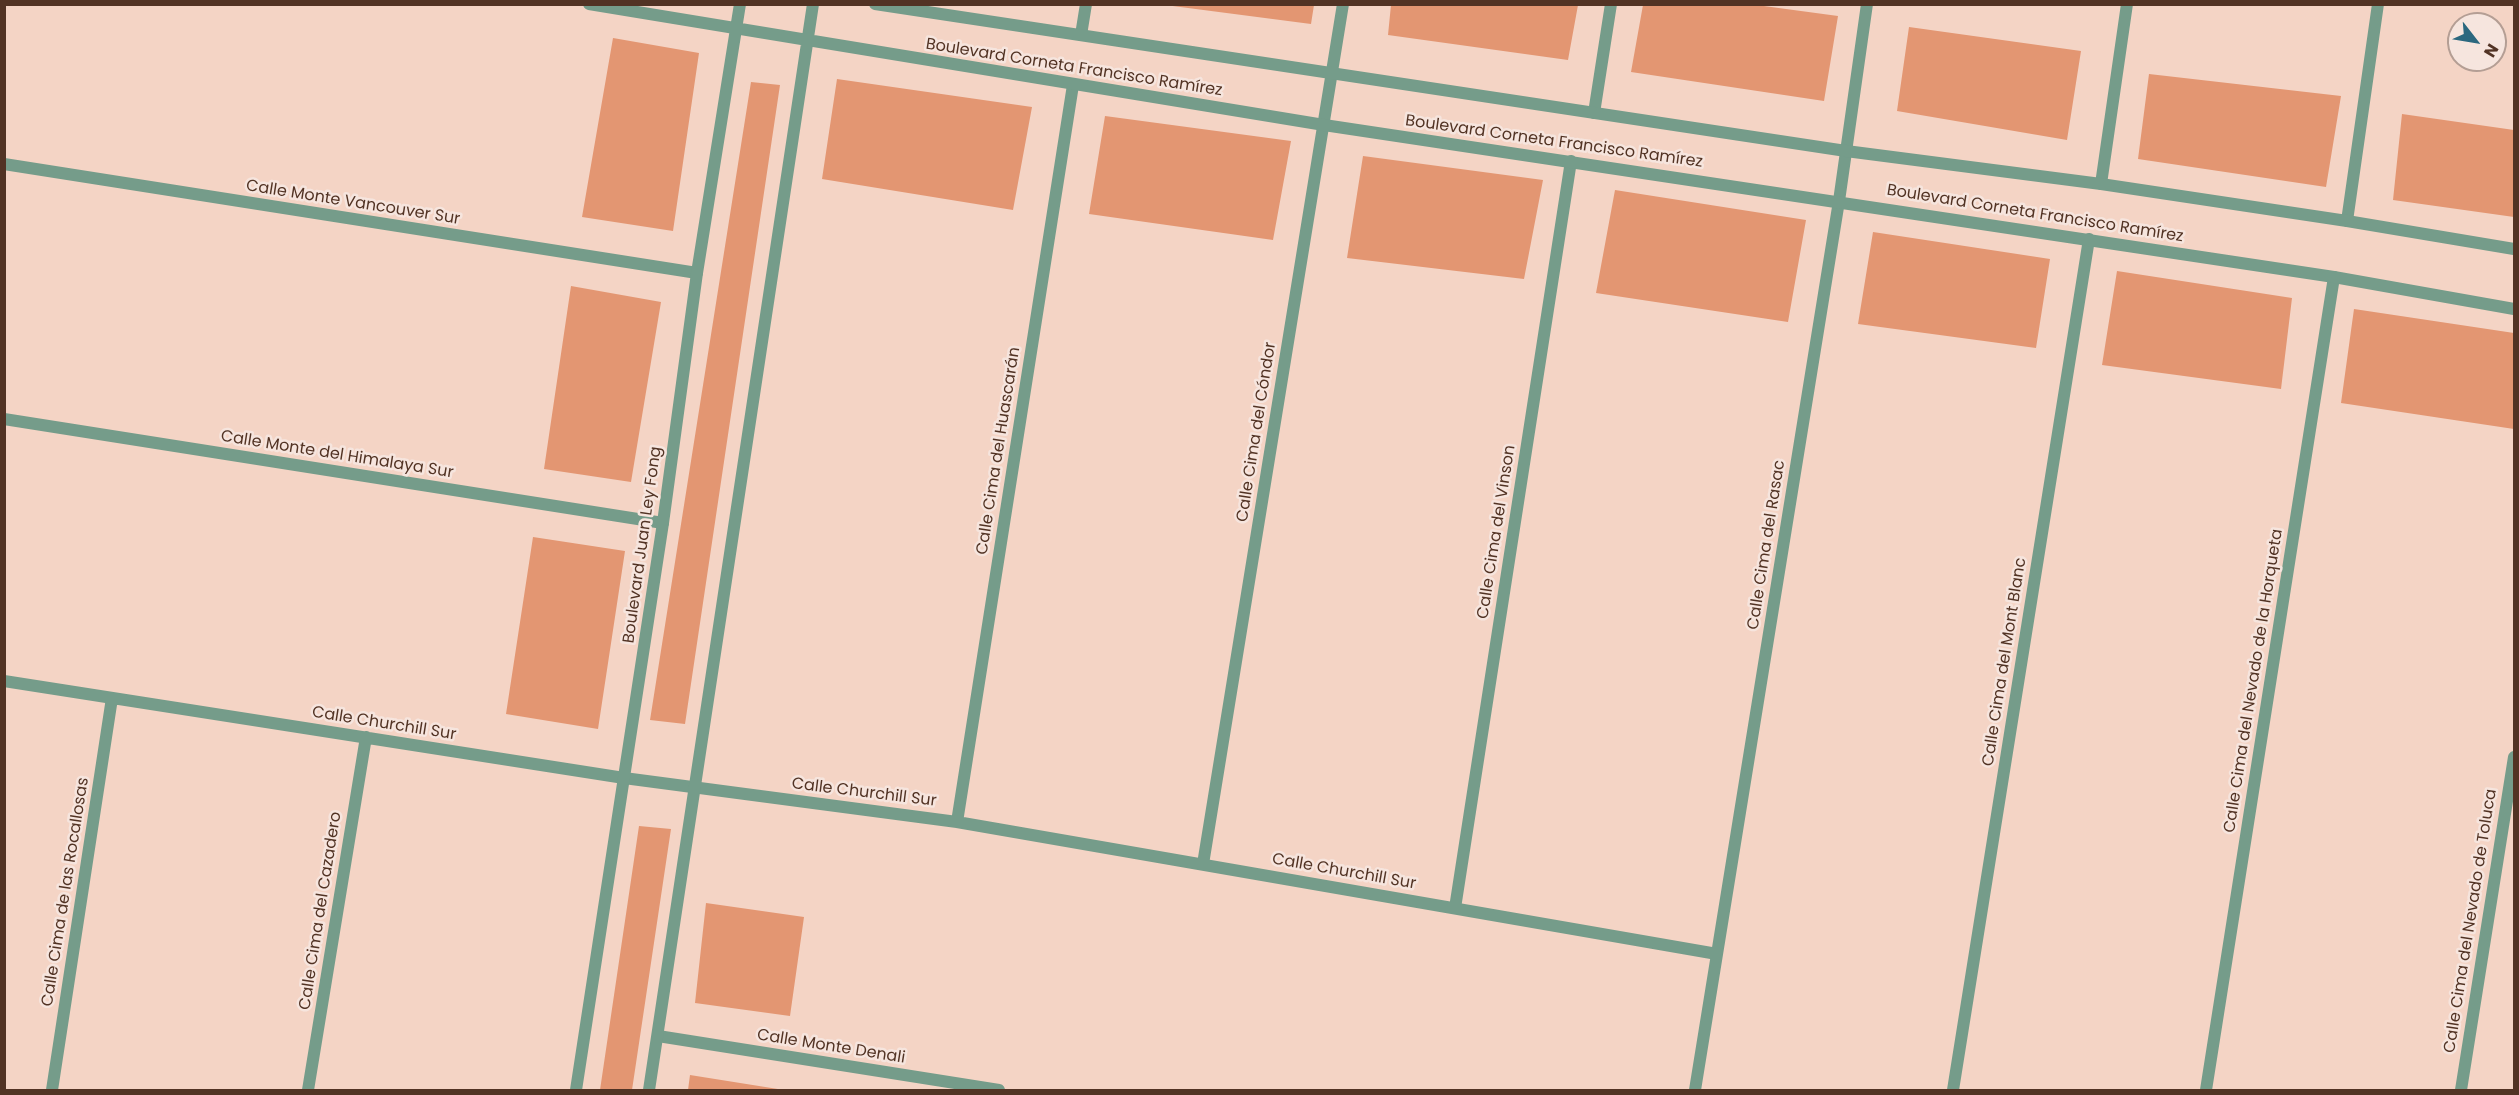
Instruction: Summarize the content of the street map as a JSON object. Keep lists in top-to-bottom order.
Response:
{
  "streets": {
    "street": [
      "Boulevard Corneta Francisco Ramírez",
      "Calle Monte Vancouver Sur",
      "Calle Cima del Cóndor",
      "Calle Cima del Huascarán",
      "Calle Monte del Himalaya Sur",
      "Calle Cima del Vinson",
      "Boulevard Juan Ley Fong",
      "Calle Cima del Rasac",
      "Calle Cima del Mont Blanc",
      "Calle Cima del Nevado de la Horqueta",
      "Calle Churchill Sur",
      "Calle Cima de las Rocallosas",
      "Calle Cima del Cazadero",
      "Calle Cima del Nevado de Toluca",
      "Calle Monte Denali"
    ]
  },
  "crossings": [
    ["Boulevard Corneta Francisco Ramírez", "Calle Cima del Cóndor"],
    ["Boulevard Corneta Francisco Ramírez", "Calle Cima del Huascarán"],
    ["Boulevard Corneta Francisco Ramírez", "Calle Cima del Vinson"],
    ["Boulevard Corneta Francisco Ramírez", "Boulevard Juan Ley Fong"],
    ["Boulevard Corneta Francisco Ramírez", "Calle Cima del Rasac"],
    ["Boulevard Corneta Francisco Ramírez", "Calle Cima del Mont Blanc"],
    ["Boulevard Corneta Francisco Ramírez", "Calle Cima del Nevado de la Horqueta"],
    ["Calle Monte Vancouver Sur", "Boulevard Juan Ley Fong"],
    ["Calle Cima del Cóndor", "Calle Churchill Sur"],
    ["Calle Cima del Huascarán", "Calle Churchill Sur"],
    ["Calle Monte del Himalaya Sur", "Boulevard Juan Ley Fong"],
    ["Calle Cima del Vinson", "Calle Churchill Sur"],
    ["Boulevard Juan Ley Fong", "Calle Churchill Sur"],
    ["Calle Cima del Rasac", "Calle Churchill Sur"],
    ["Calle Churchill Sur", "Calle Cima de las Rocallosas"],
    ["Calle Churchill Sur", "Calle Cima del Cazadero"]
  ],
  "north": "bottom right"
}
